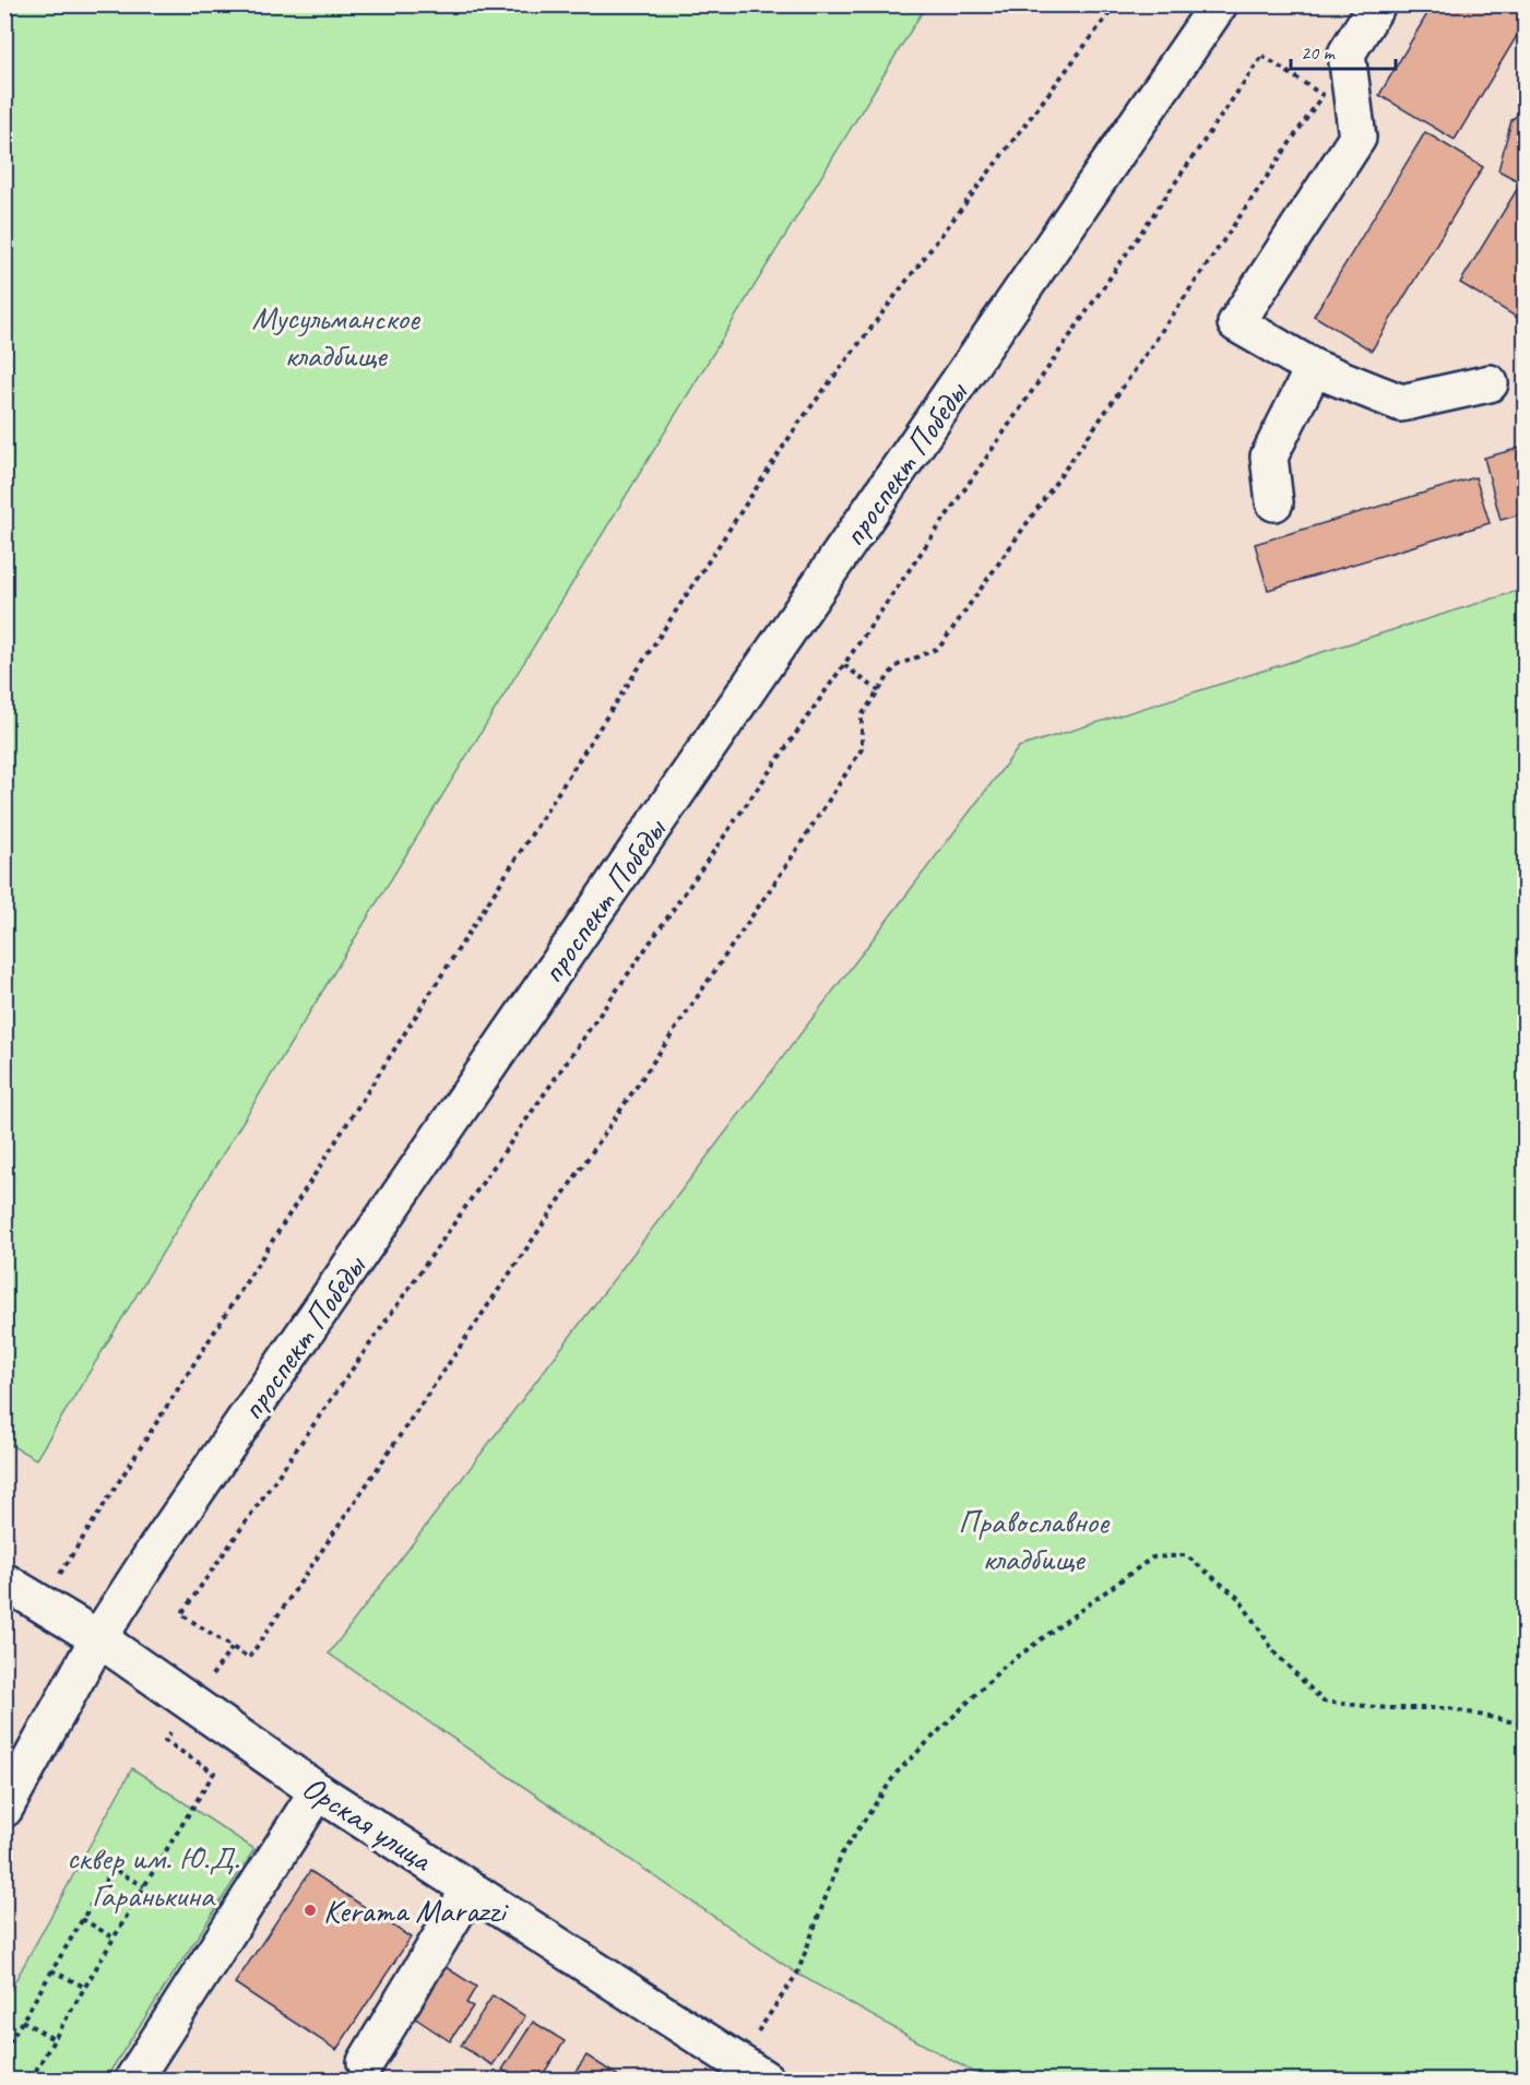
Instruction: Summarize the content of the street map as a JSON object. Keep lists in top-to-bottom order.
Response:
{
  "streets": {
    "main road": ["проспект Победы", "Орская улица"]
  },
  "crossings": [
    ["проспект Победы", "Орская улица"]
  ],
  "parks": ["Мусульманское кладбище", "Православное кладбище", "сквер им. Ю.Д. Гаранькина"],
  "places": ["Kerama Marazzi"],
  "scale_bar": "20 m"
}
